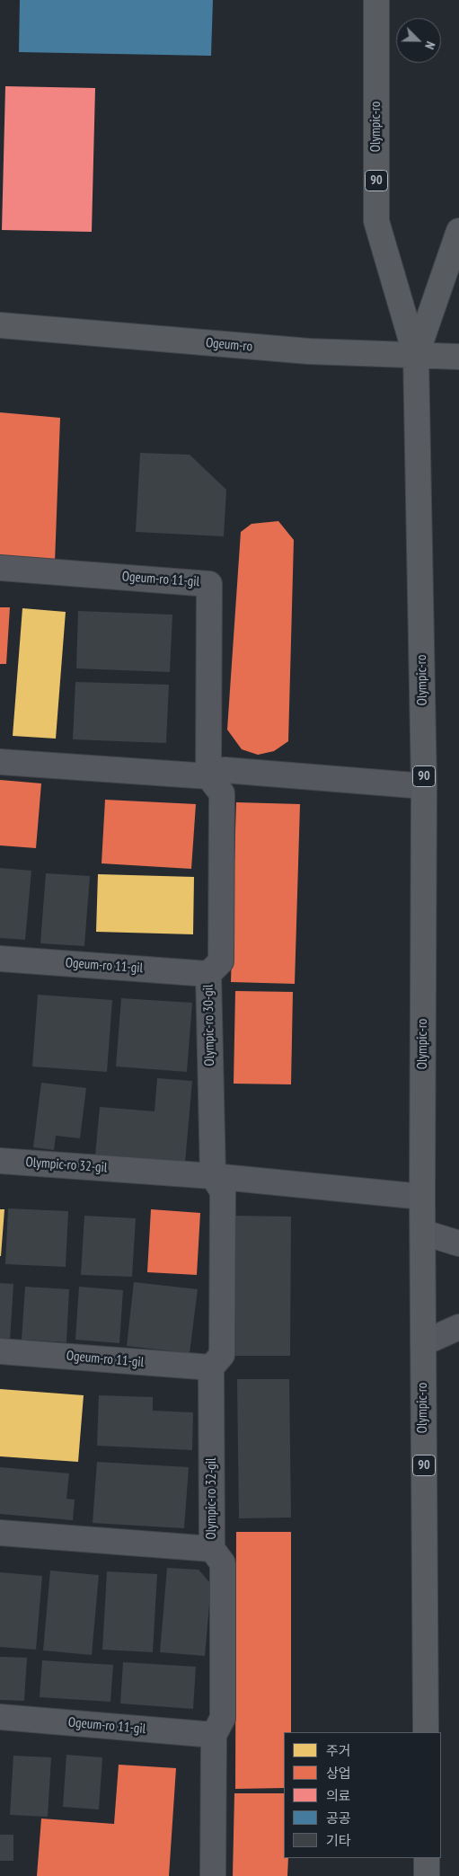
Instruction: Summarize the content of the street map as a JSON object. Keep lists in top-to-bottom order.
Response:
{
  "streets": {
    "main road": ["Olympic-ro", "90", "Ogeum-ro"],
    "street": ["Ogeum-ro 11-gil", "Olympic-ro 30-gil", "Olympic-ro 32-gil"]
  },
  "crossings": [
    ["Olympic-ro", "Ogeum-ro"],
    ["Olympic-ro", "Olympic-ro 32-gil"],
    ["Ogeum-ro 11-gil", "Olympic-ro 30-gil"],
    ["Ogeum-ro 11-gil", "Olympic-ro 32-gil"],
    ["Olympic-ro 30-gil", "Olympic-ro 32-gil"]
  ],
  "legend": [
    "주거",
    "상업",
    "의료",
    "공공",
    "기타"
  ],
  "north": "bottom right"
}
